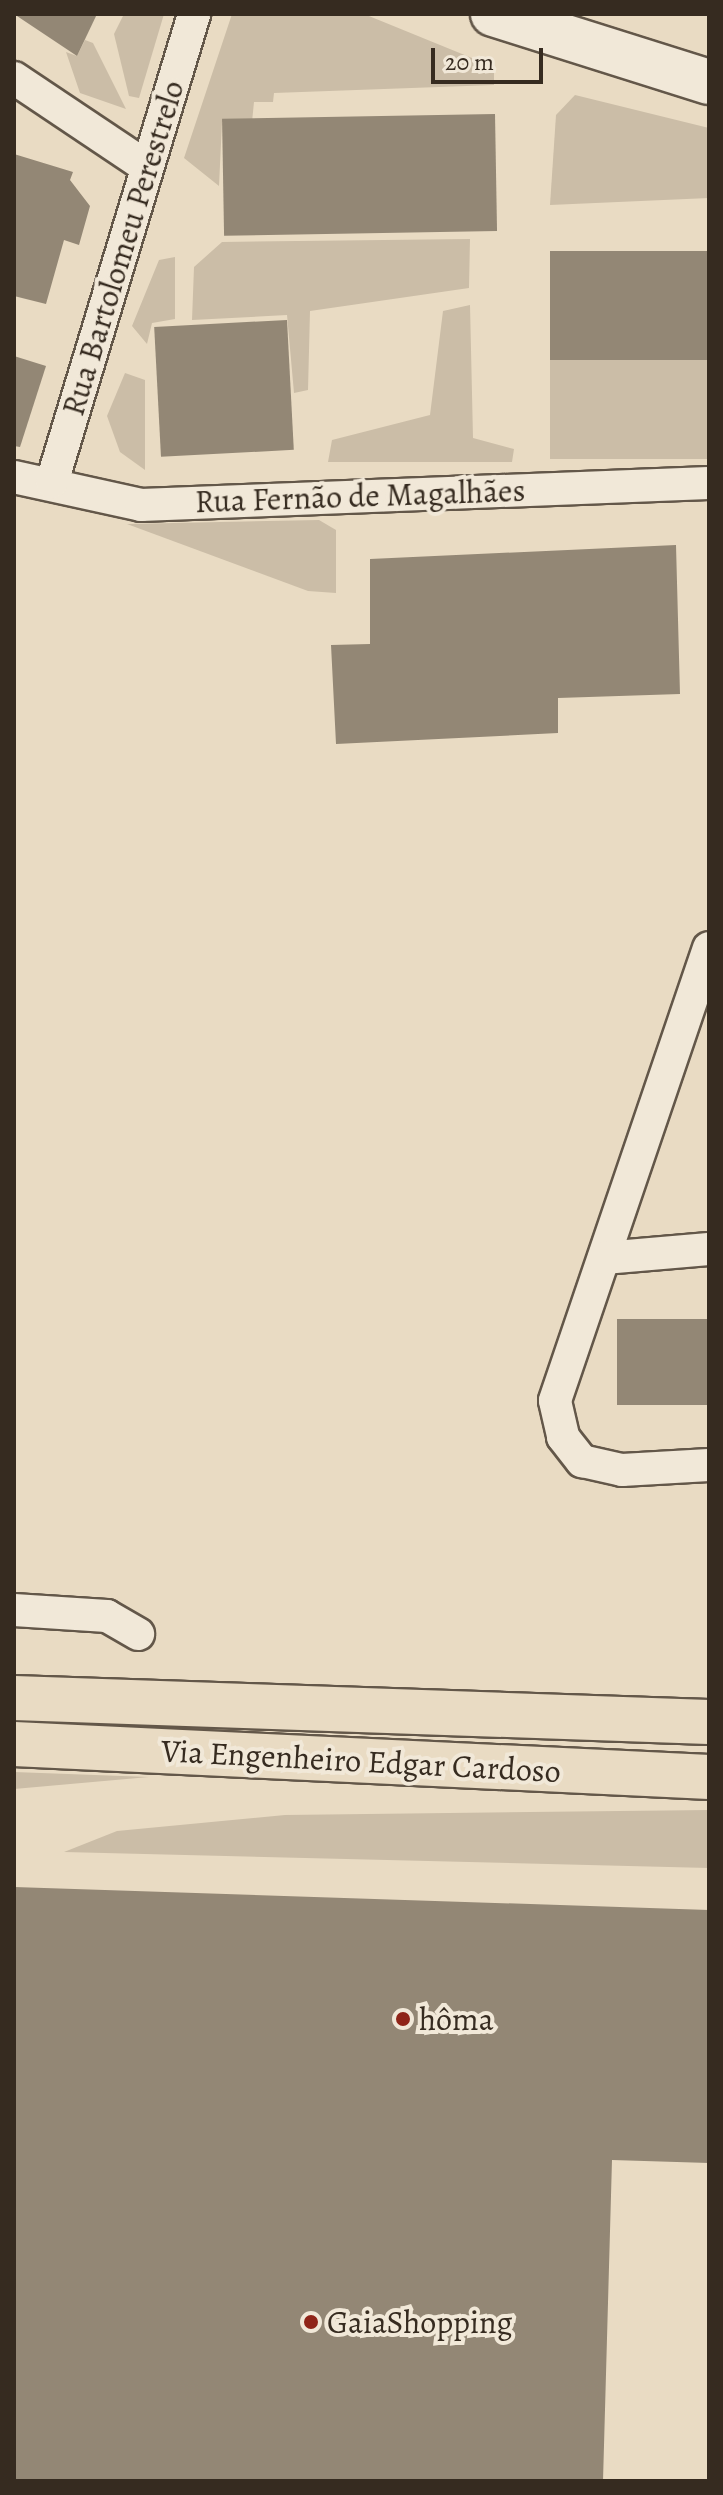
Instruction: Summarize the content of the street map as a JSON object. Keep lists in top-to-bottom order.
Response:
{
  "streets": {
    "main road": ["Via Engenheiro Edgar Cardoso"],
    "street": ["Rua Bartolomeu Perestrelo", "Rua Fernão de Magalhães"]
  },
  "crossings": [
    ["Rua Bartolomeu Perestrelo", "Rua Fernão de Magalhães"]
  ],
  "places": ["hôma", "GaiaShopping"],
  "scale_bar": "20 m"
}
